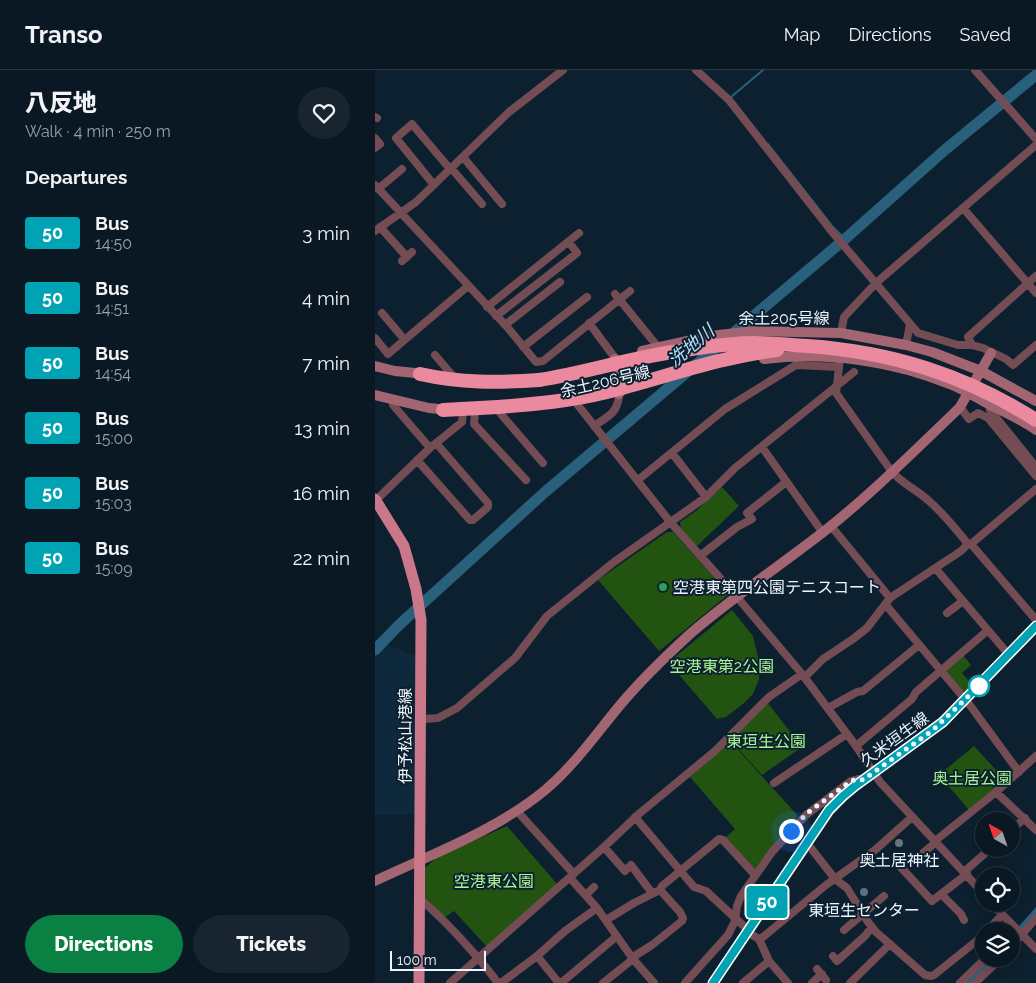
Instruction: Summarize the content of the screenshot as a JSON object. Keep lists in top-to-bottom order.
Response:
{
  "streets": {
    "main road": ["伊予松山港線"],
    "street": ["余土205号線", "余土206号線", "久米垣生線"]
  },
  "water": ["洗地川"],
  "parks": [
    "空港東第2公園",
    "東垣生公園",
    "奥土居公園",
    "空港東公園"
  ],
  "places": ["空港東第四公園テニスコート", "奥土居神社", "東垣生センター"],
  "lines": ["bus line 50"],
  "scale_bar": "100 m",
  "north": "top left",
  "page": {
    "header": "Transo",
    "nav": ["Map", "Directions", "Saved"],
    "heading": [
      ["八反地", "Walk · 4 min · 250 m"],
      "Departures"
    ],
    "on_map": "50",
    "list": [
      {
        "mark": "50",
        "name": "Bus",
        "note": "14:50",
        "value": "3 min"
      },
      {
        "mark": "50",
        "name": "Bus",
        "note": "14:51",
        "value": "4 min"
      },
      {
        "mark": "50",
        "name": "Bus",
        "note": "14:54",
        "value": "7 min"
      },
      {
        "mark": "50",
        "name": "Bus",
        "note": "15:00",
        "value": "13 min"
      },
      {
        "mark": "50",
        "name": "Bus",
        "note": "15:03",
        "value": "16 min"
      },
      {
        "mark": "50",
        "name": "Bus",
        "note": "15:09",
        "value": "22 min"
      }
    ],
    "buttons": ["Directions", "Tickets"],
    "scale": "100 m"
  }
}
